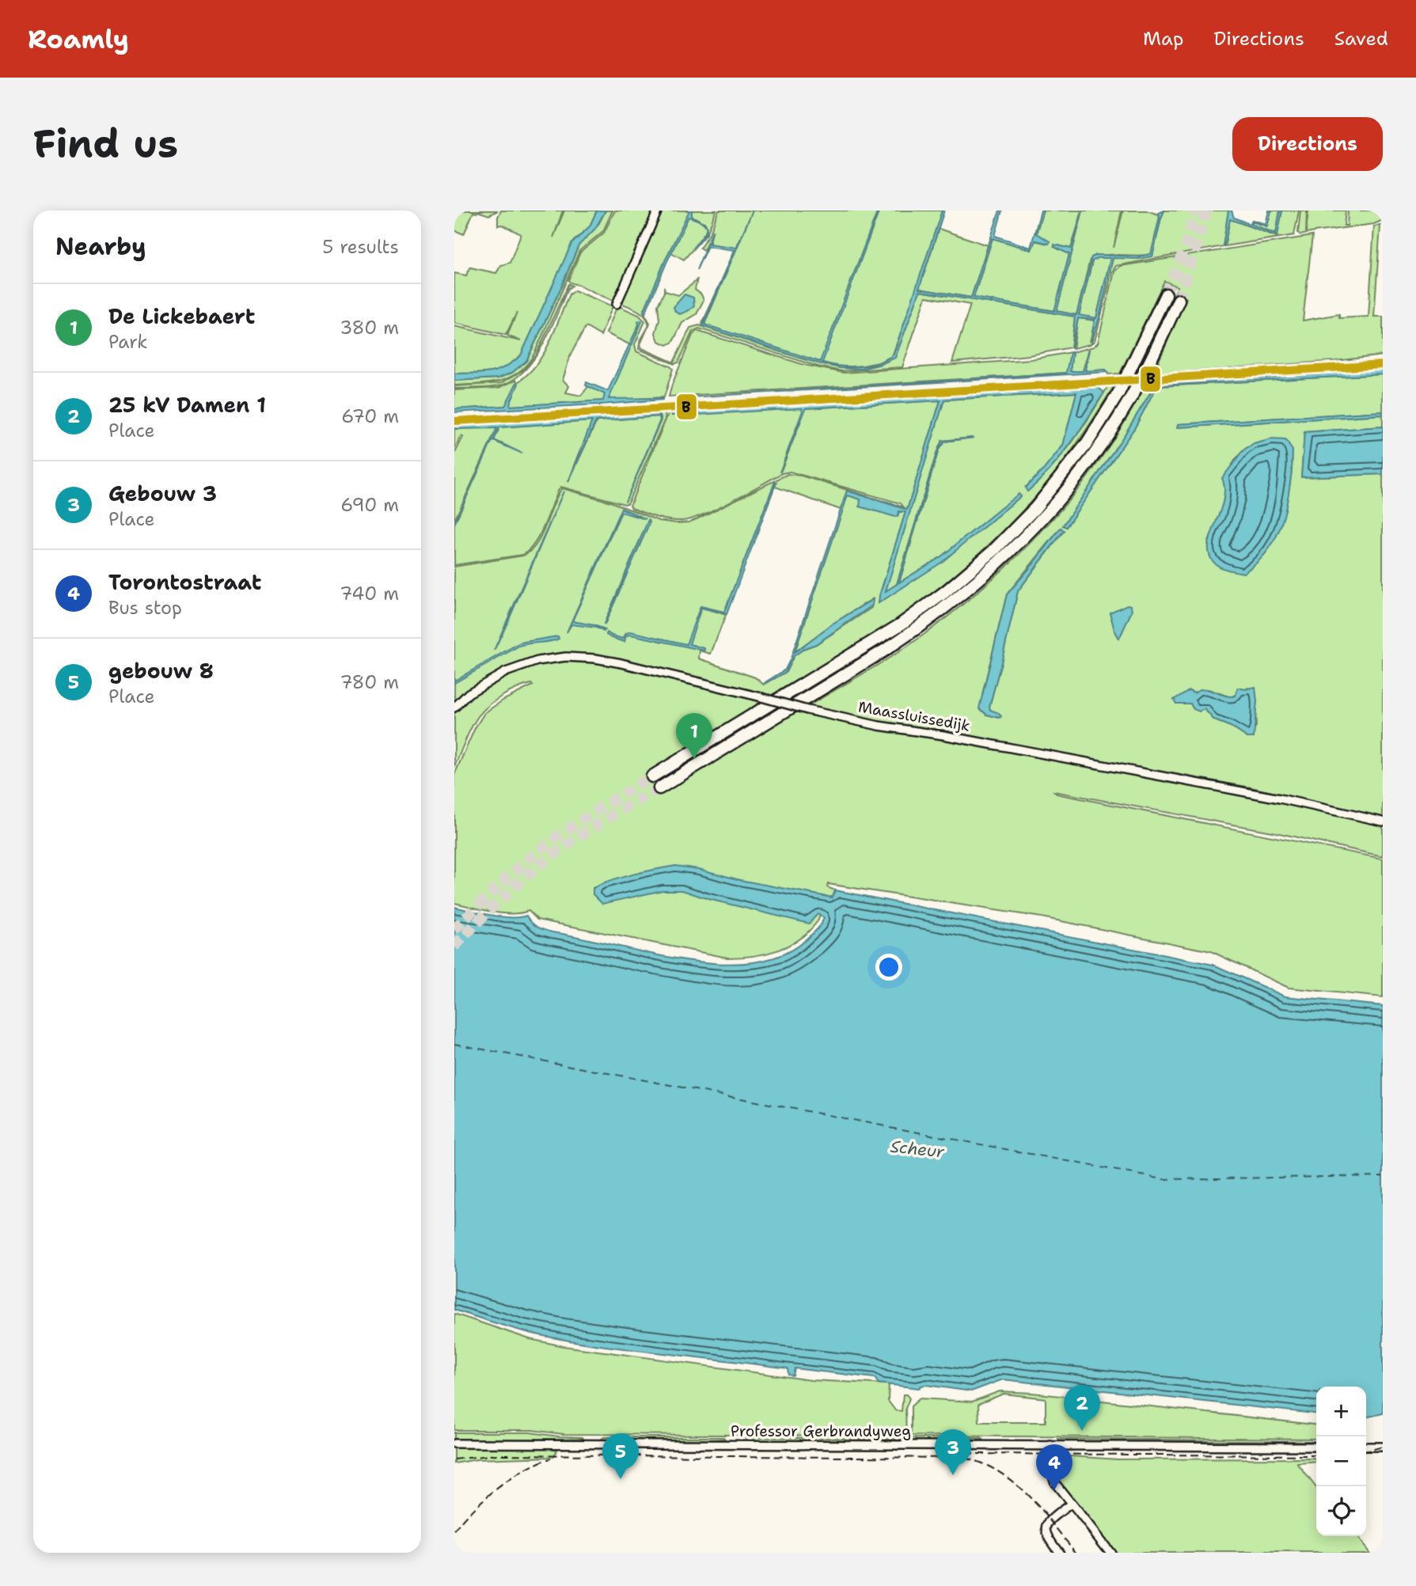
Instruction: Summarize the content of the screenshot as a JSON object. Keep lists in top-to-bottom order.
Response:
{
  "streets": {
    "street": ["Maassluissedijk", "Professor Gerbrandyweg"]
  },
  "water": ["Scheur"],
  "lines": ["transit line B"],
  "page": {
    "header": "Roamly",
    "nav": ["Map", "Directions", "Saved"],
    "buttons": "Directions",
    "title": "Find us",
    "heading": ["Nearby", "5 results"],
    "list": [
      {
        "mark": "1",
        "name": "De Lickebaert",
        "note": "Park",
        "value": "380 m"
      },
      {
        "mark": "2",
        "name": "25 kV Damen 1",
        "note": "Place",
        "value": "670 m"
      },
      {
        "mark": "3",
        "name": "Gebouw 3",
        "note": "Place",
        "value": "690 m"
      },
      {
        "mark": "4",
        "name": "Torontostraat",
        "note": "Bus stop",
        "value": "740 m"
      },
      {
        "mark": "5",
        "name": "gebouw 8",
        "note": "Place",
        "value": "780 m"
      }
    ],
    "pins": [
      "1",
      "2",
      "3",
      "5",
      "4"
    ],
    "map_buttons": ["+", "−"]
  }
}
